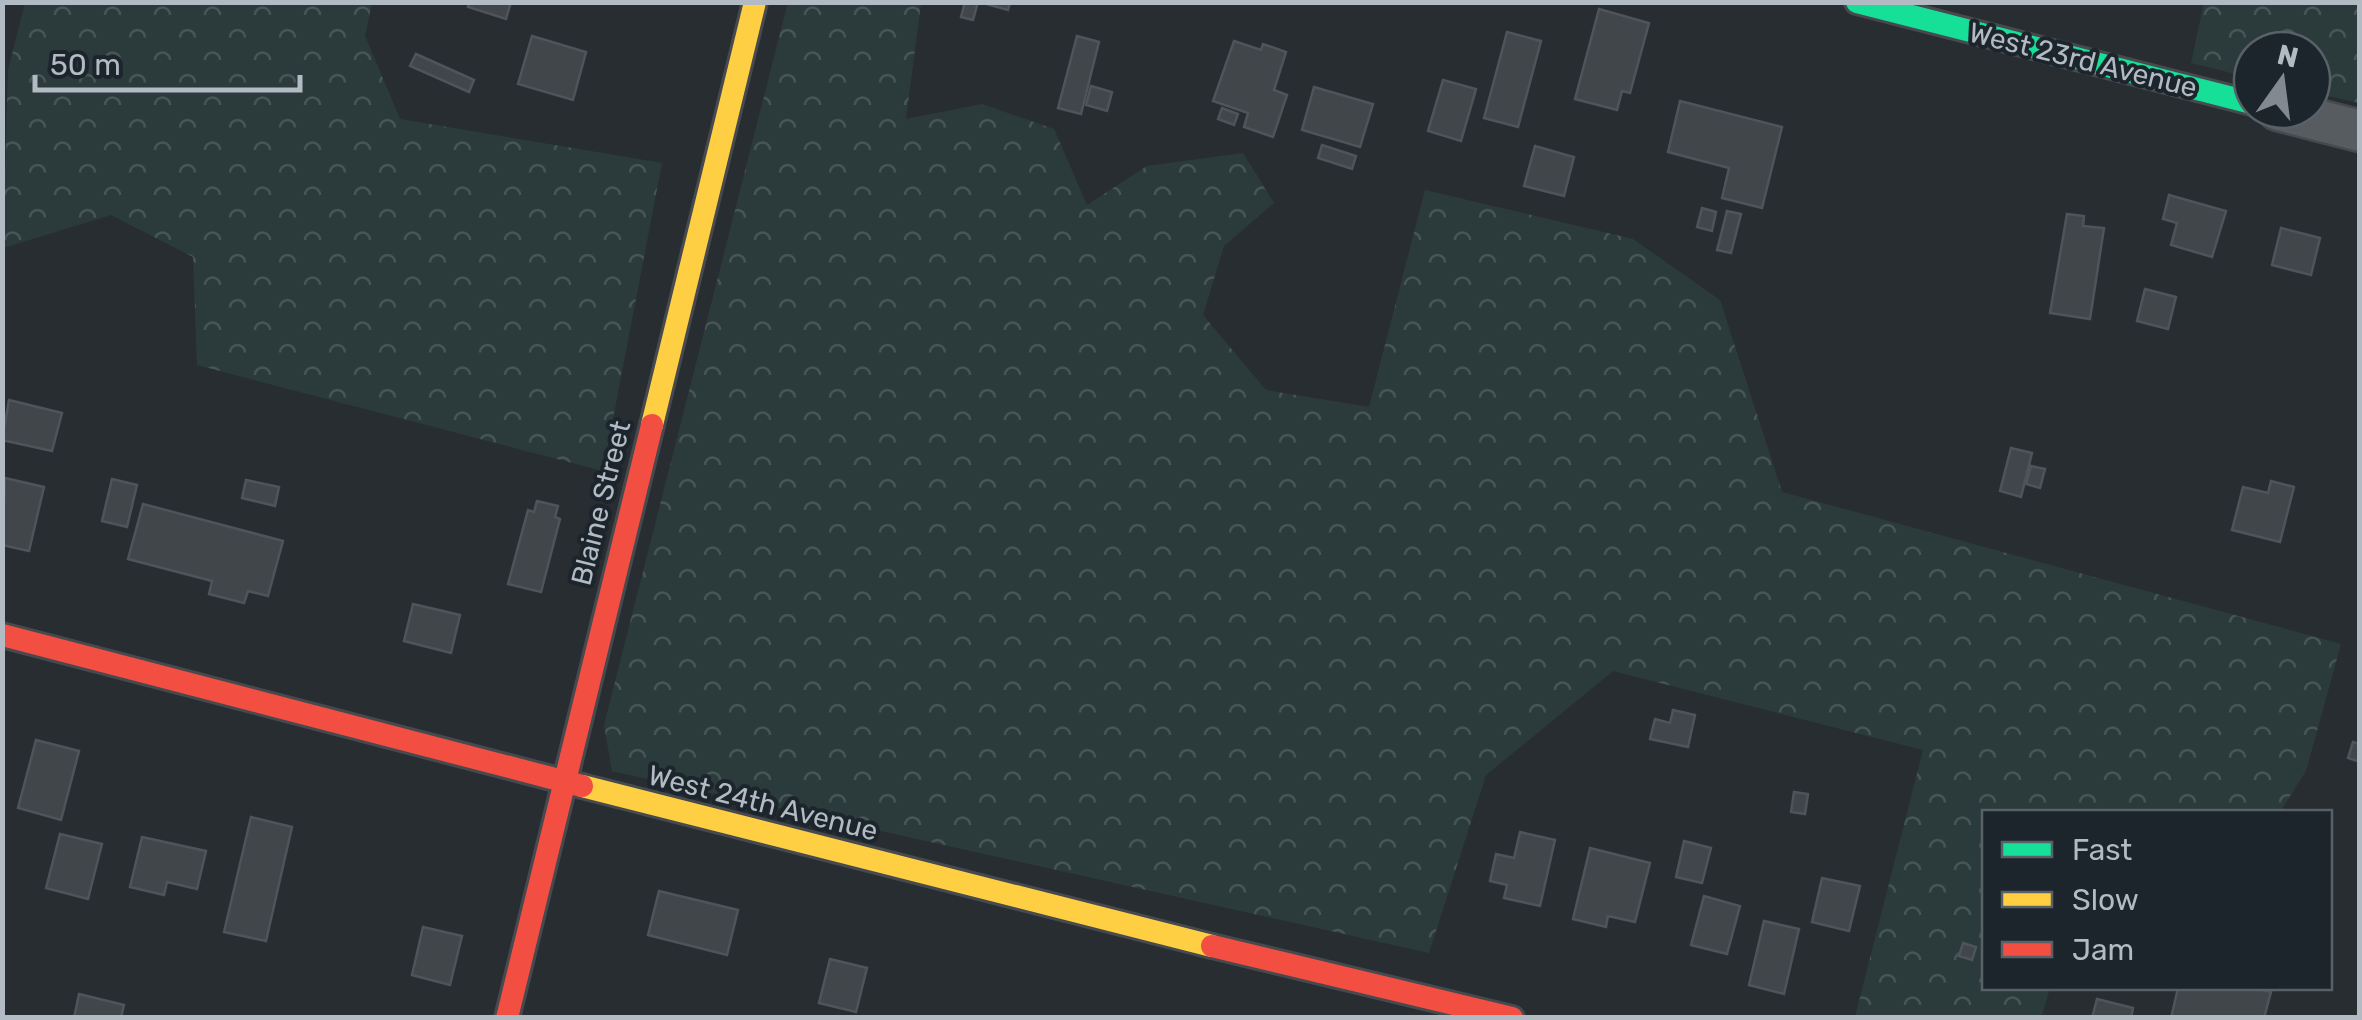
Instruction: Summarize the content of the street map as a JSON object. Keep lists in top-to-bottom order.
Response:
{
  "streets": {
    "street": ["West 23rd Avenue", "Blaine Street", "West 24th Avenue"]
  },
  "crossings": [
    ["Blaine Street", "West 24th Avenue"]
  ],
  "legend": ["Fast", "Slow", "Jam"],
  "scale_bar": "50 m",
  "north": "top"
}
